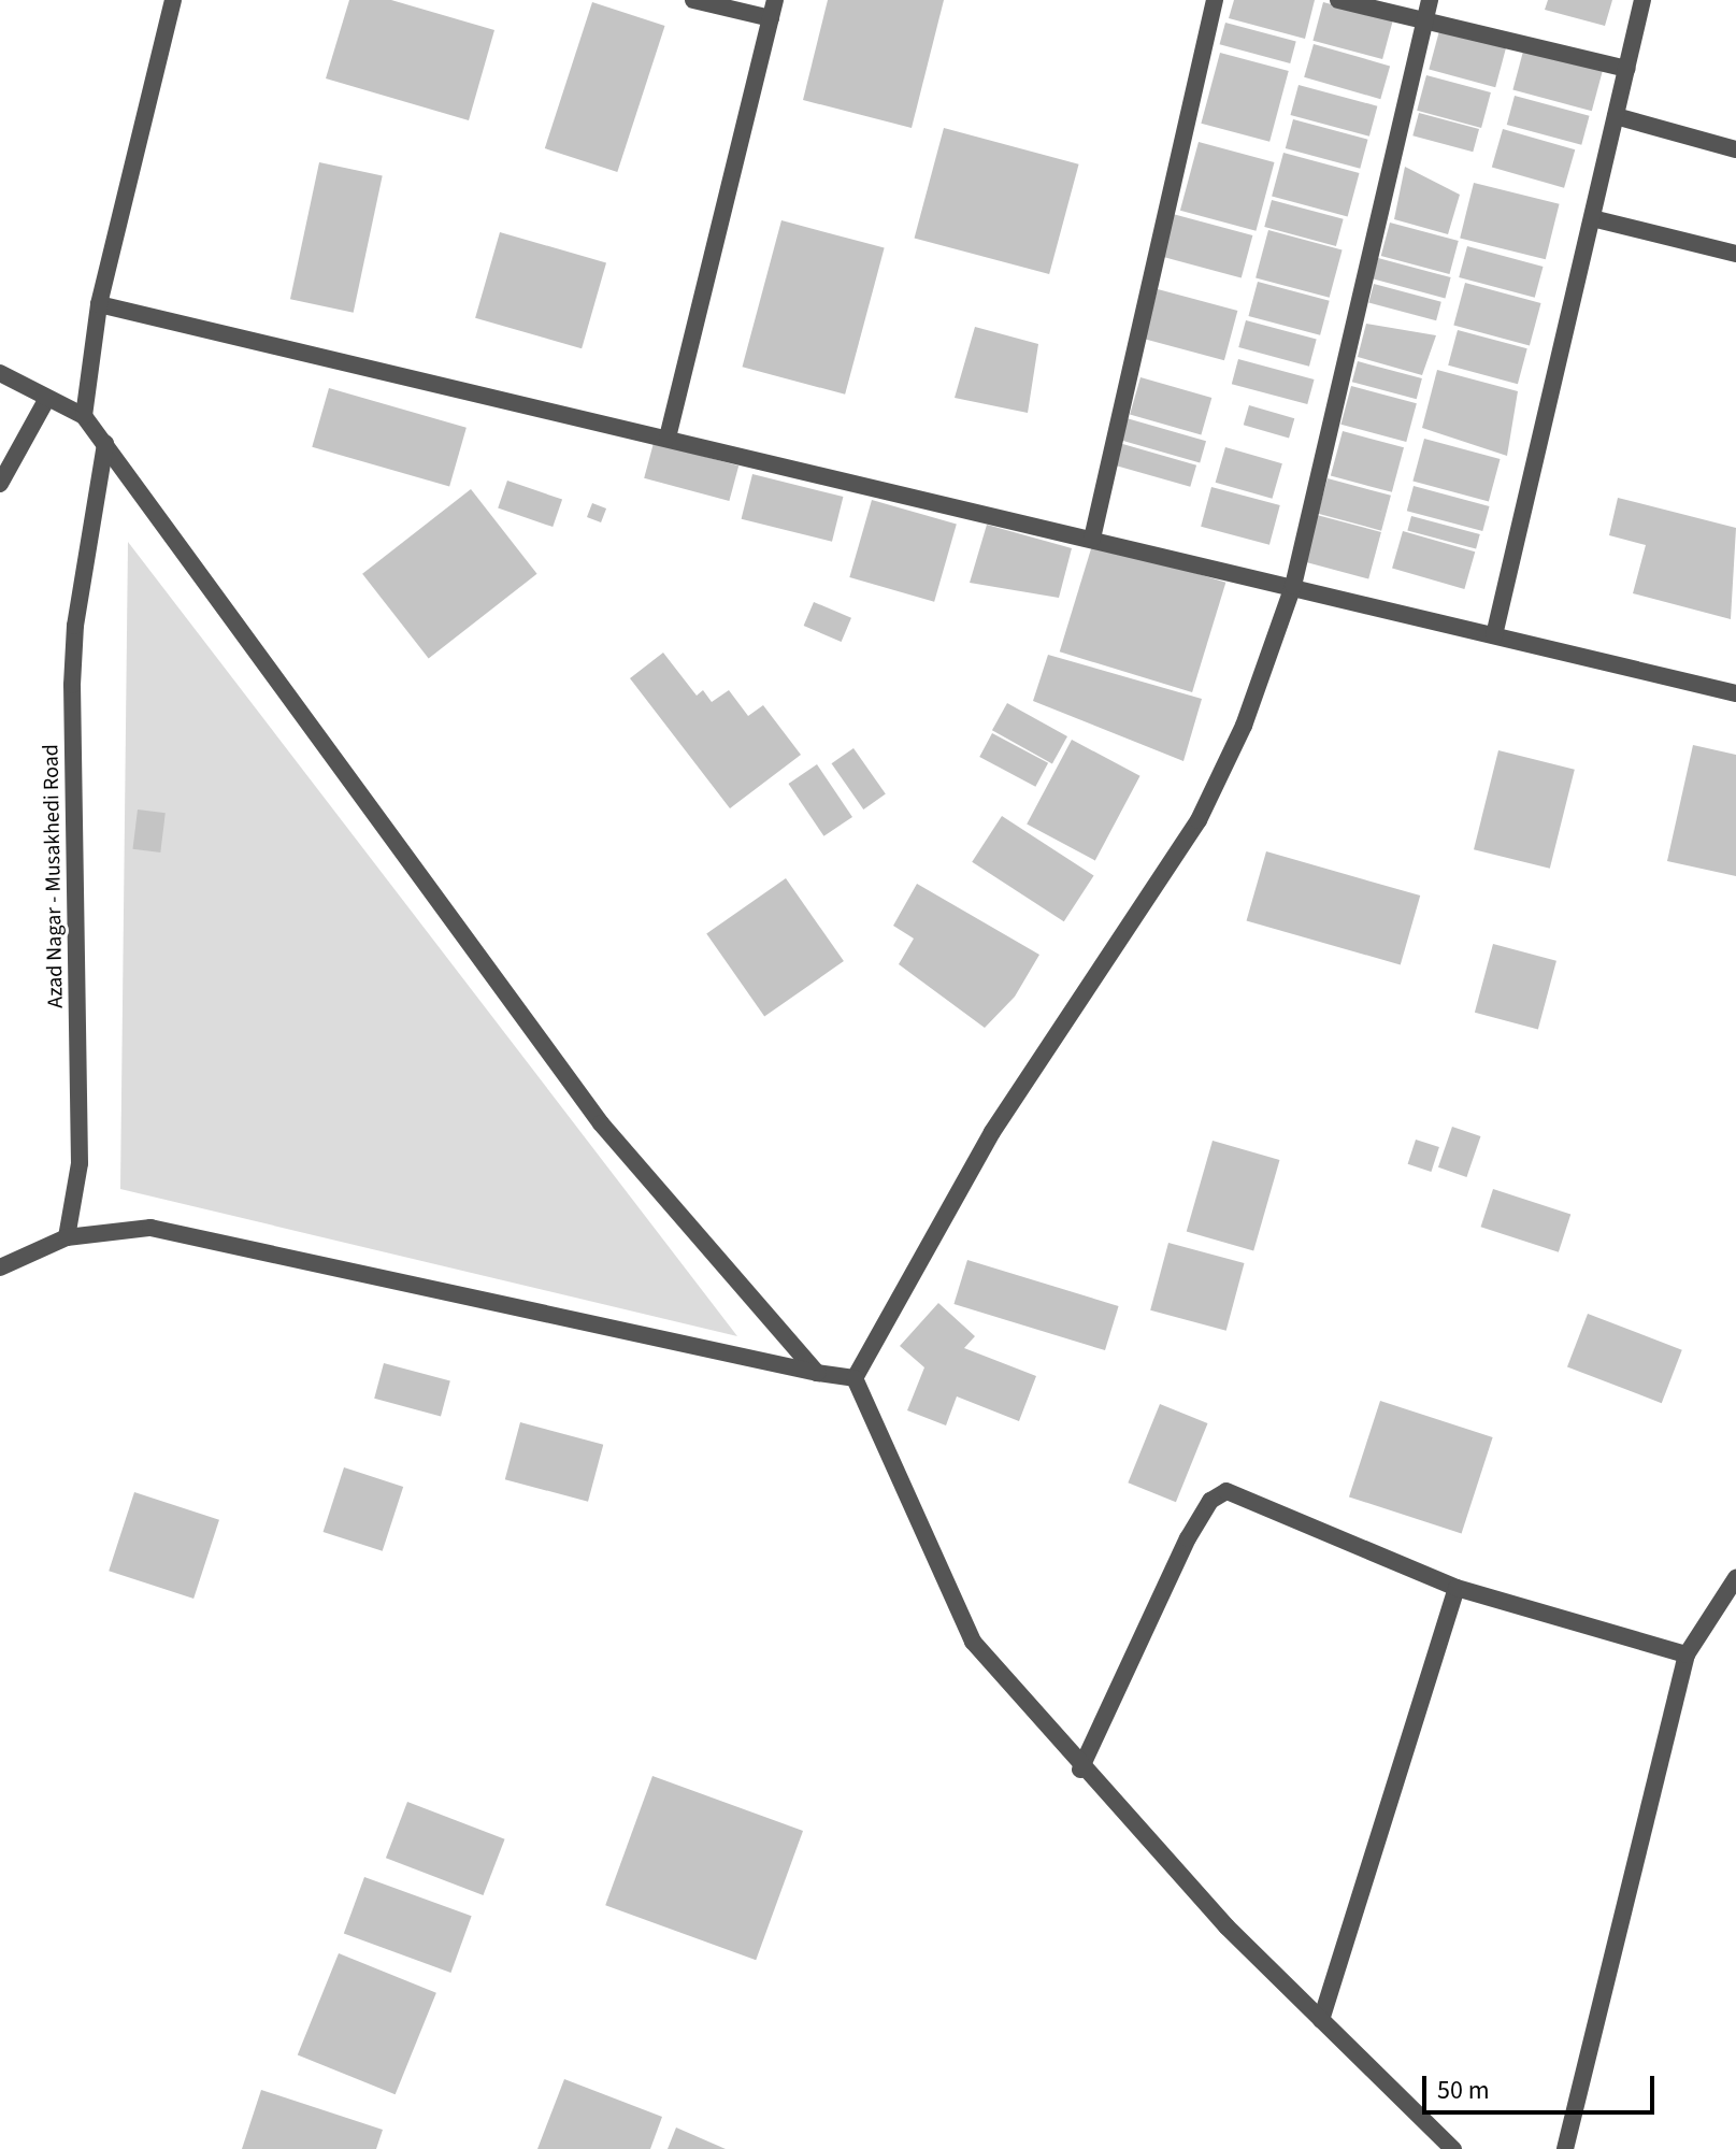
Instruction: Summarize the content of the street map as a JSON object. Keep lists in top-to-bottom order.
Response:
{
  "streets": {
    "street": ["Azad Nagar - Musakhedi Road"]
  },
  "scale_bar": "50 m"
}
